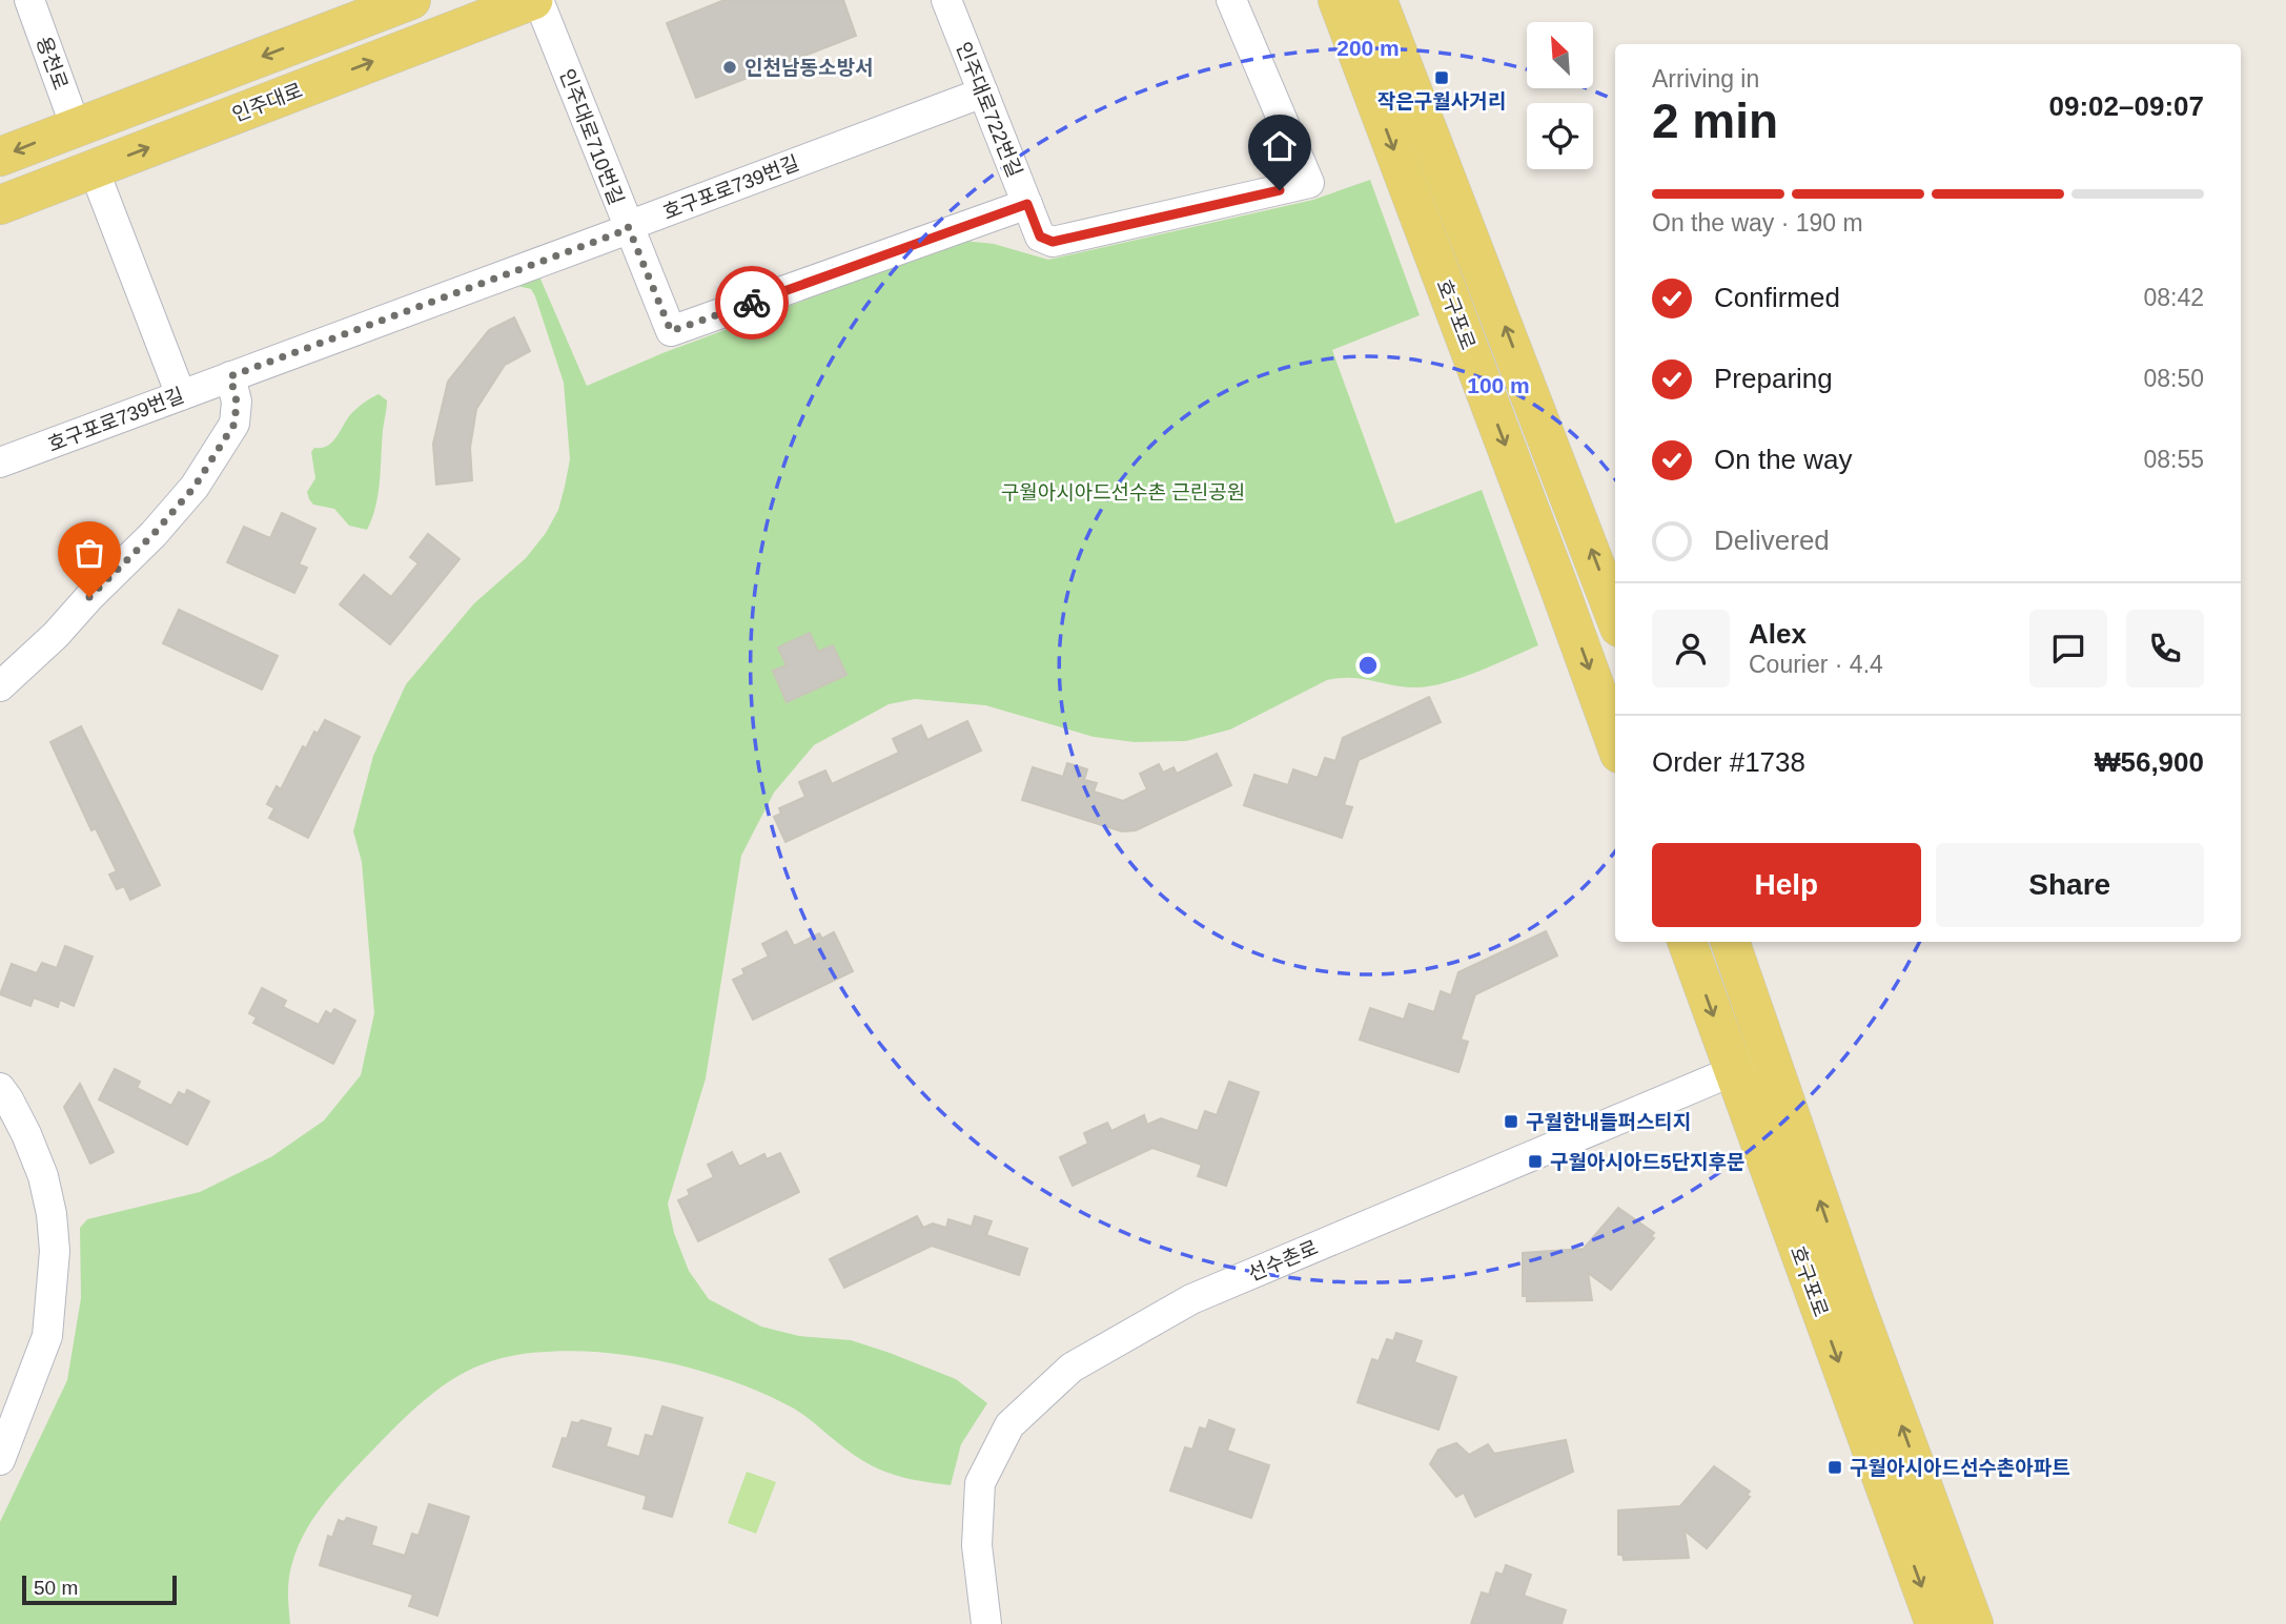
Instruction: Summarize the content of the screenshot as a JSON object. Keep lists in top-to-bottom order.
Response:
{
  "streets": {
    "main road": ["인주대로", "호구포로"],
    "street": [
      "용천로",
      "인주대로722번길",
      "인주대로710번길",
      "호구포로739번길",
      "선수촌로"
    ]
  },
  "crossings": [
    ["인주대로", "인주대로710번길"],
    ["인주대로722번길", "인주대로710번길"],
    ["인주대로722번길", "호구포로739번길"],
    ["인주대로710번길", "호구포로739번길"],
    ["호구포로", "선수촌로"]
  ],
  "parks": ["구월아시아드선수촌 근린공원"],
  "places": {
    "other": ["인천남동소방서"],
    "transit": [
      "작은구월사거리",
      "구월한내들퍼스티지",
      "구월아시아드5단지후문",
      "구월아시아드선수촌아파트"
    ]
  },
  "scale_bar": "50 m",
  "north": "top left",
  "page": {
    "heading": ["2 min", "Arriving in", "09:02–09:07"],
    "panel": [
      "Alex",
      "Courier · 4.4",
      "Order #1738",
      "₩56,900"
    ],
    "bar": "On the way · 190 m",
    "list": [
      ["Confirmed", "08:42"],
      ["Preparing", "08:50"],
      ["On the way", "08:55"],
      "Delivered"
    ],
    "buttons": ["Help", "Share"],
    "scale": "50 m"
  },
  "rings": ["200 m", "100 m"]
}
